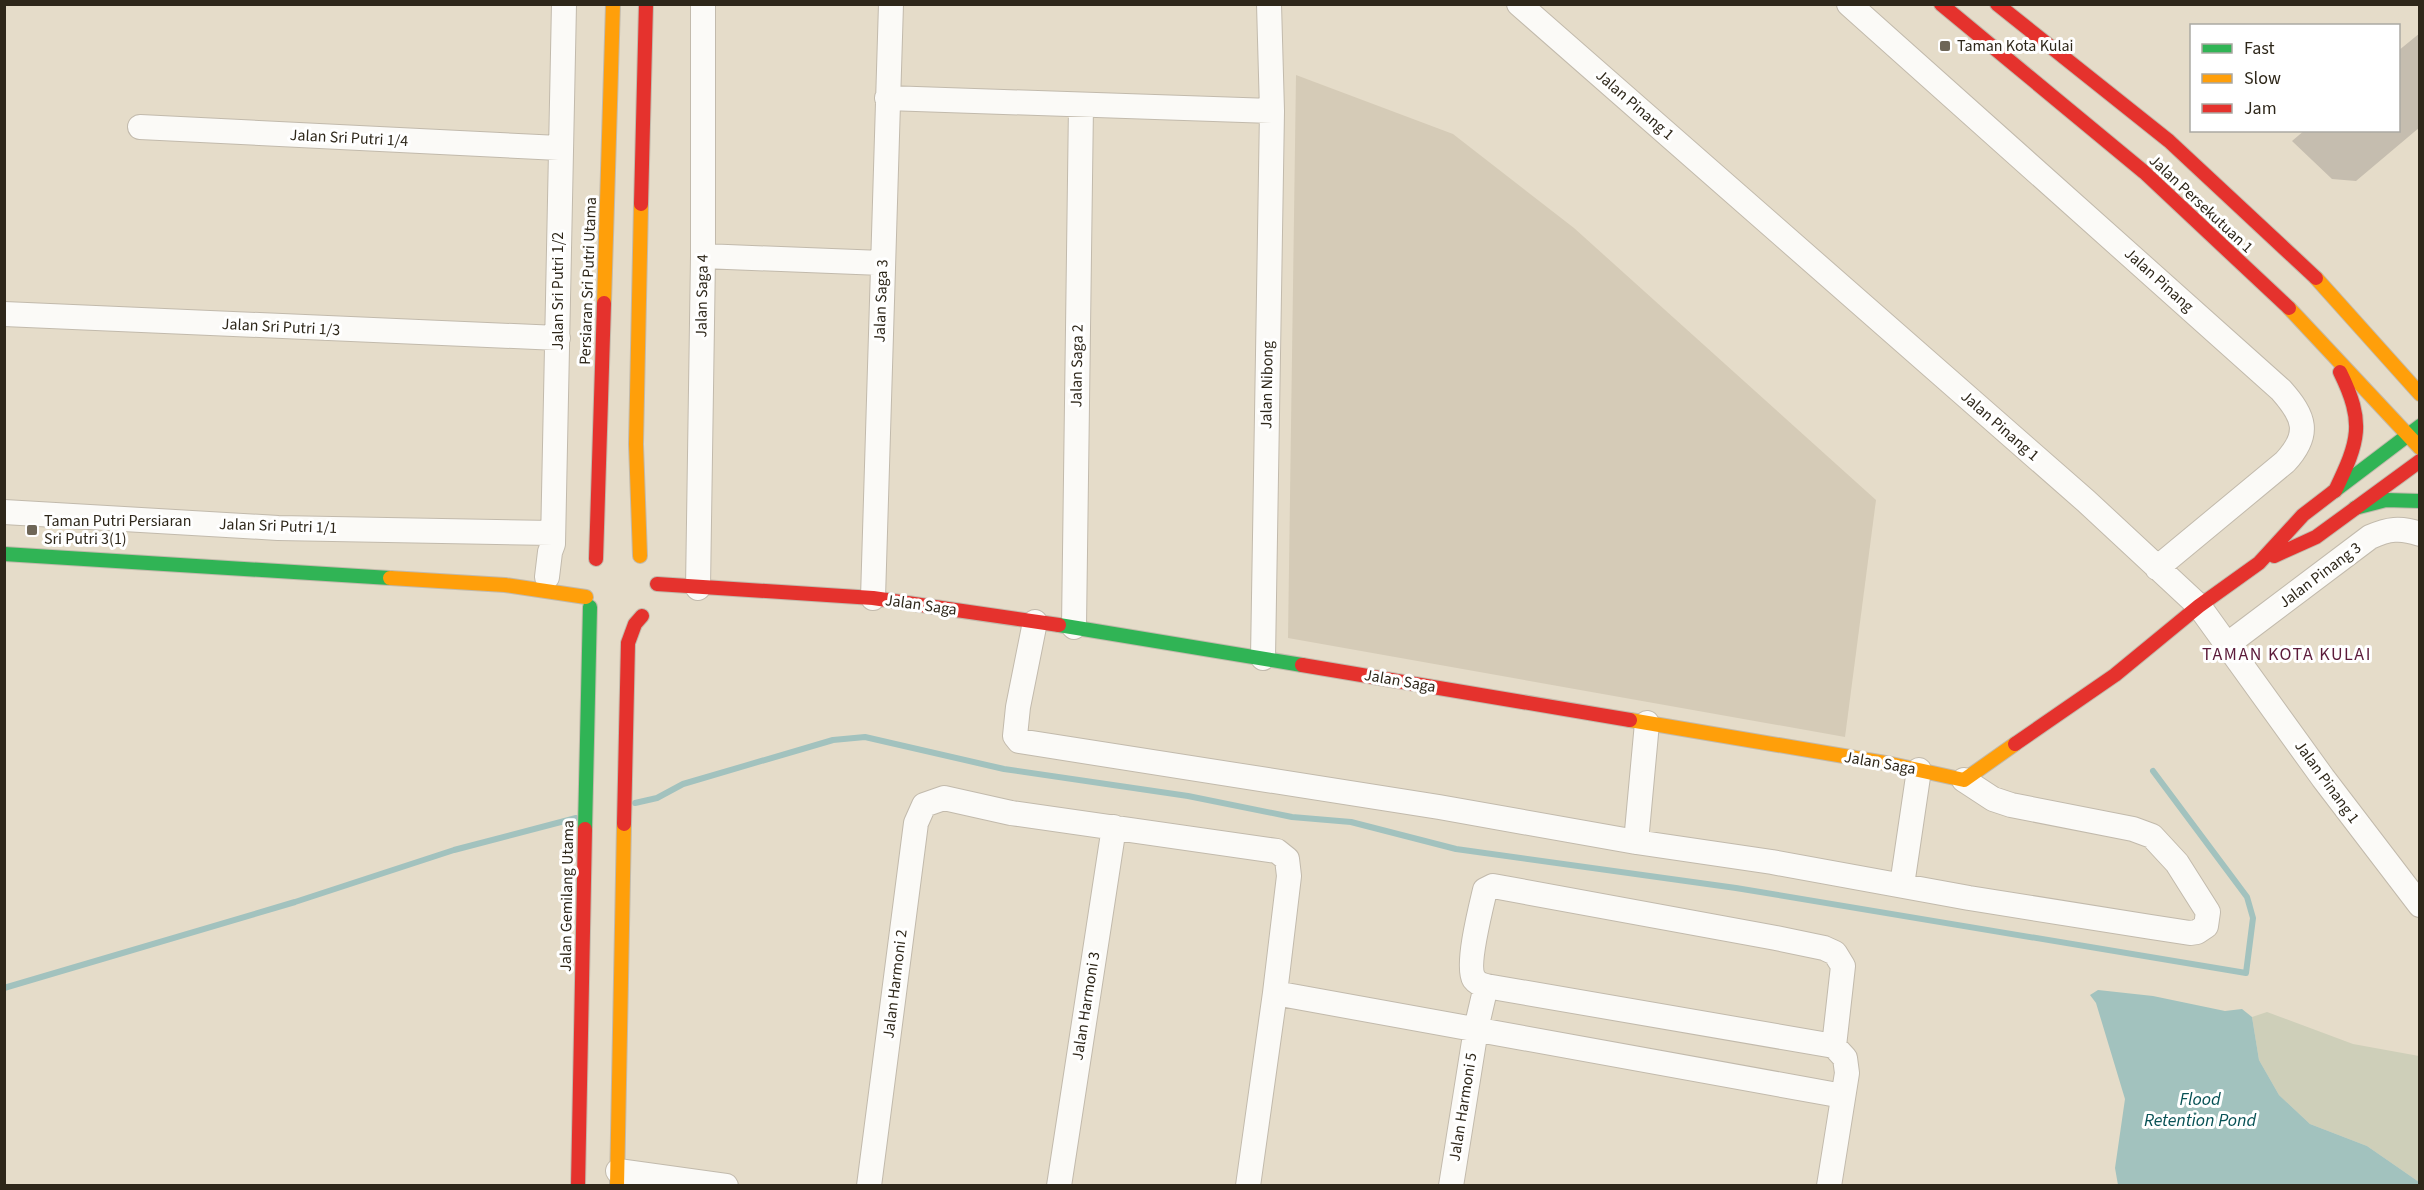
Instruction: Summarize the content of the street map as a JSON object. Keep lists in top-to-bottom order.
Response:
{
  "streets": {
    "main road": [
      "Jalan Persekutuan 1",
      "Persiaran Sri Putri Utama",
      "Jalan Saga",
      "Jalan Gemilang Utama"
    ],
    "street": [
      "Jalan Pinang 1",
      "Jalan Sri Putri 1/4",
      "Jalan Pinang",
      "Jalan Sri Putri 1/2",
      "Jalan Saga 4",
      "Jalan Saga 3",
      "Jalan Sri Putri 1/3",
      "Jalan Saga 2",
      "Jalan Nibong",
      "Jalan Sri Putri 1/1",
      "Jalan Pinang 3",
      "Jalan Harmoni 2",
      "Jalan Harmoni 3",
      "Jalan Harmoni 5"
    ]
  },
  "crossings": [
    ["Jalan Pinang 1", "Jalan Pinang"],
    ["Jalan Pinang 1", "Jalan Pinang 3"],
    ["Jalan Sri Putri 1/4", "Jalan Sri Putri 1/2"],
    ["Persiaran Sri Putri Utama", "Jalan Gemilang Utama"],
    ["Jalan Sri Putri 1/2", "Jalan Sri Putri 1/3"],
    ["Jalan Sri Putri 1/2", "Jalan Sri Putri 1/1"],
    ["Jalan Saga 4", "Jalan Saga"],
    ["Jalan Saga 3", "Jalan Saga"],
    ["Jalan Saga 2", "Jalan Saga"],
    ["Jalan Nibong", "Jalan Saga"],
    ["Jalan Harmoni 2", "Jalan Harmoni 3"]
  ],
  "districts": ["TAMAN KOTA KULAI"],
  "water": ["Flood Retention Pond"],
  "places": {
    "transit": ["Taman Kota Kulai", "Taman Putri Persiaran Sri Putri 3(1)"]
  },
  "legend": ["Fast", "Slow", "Jam"]
}
